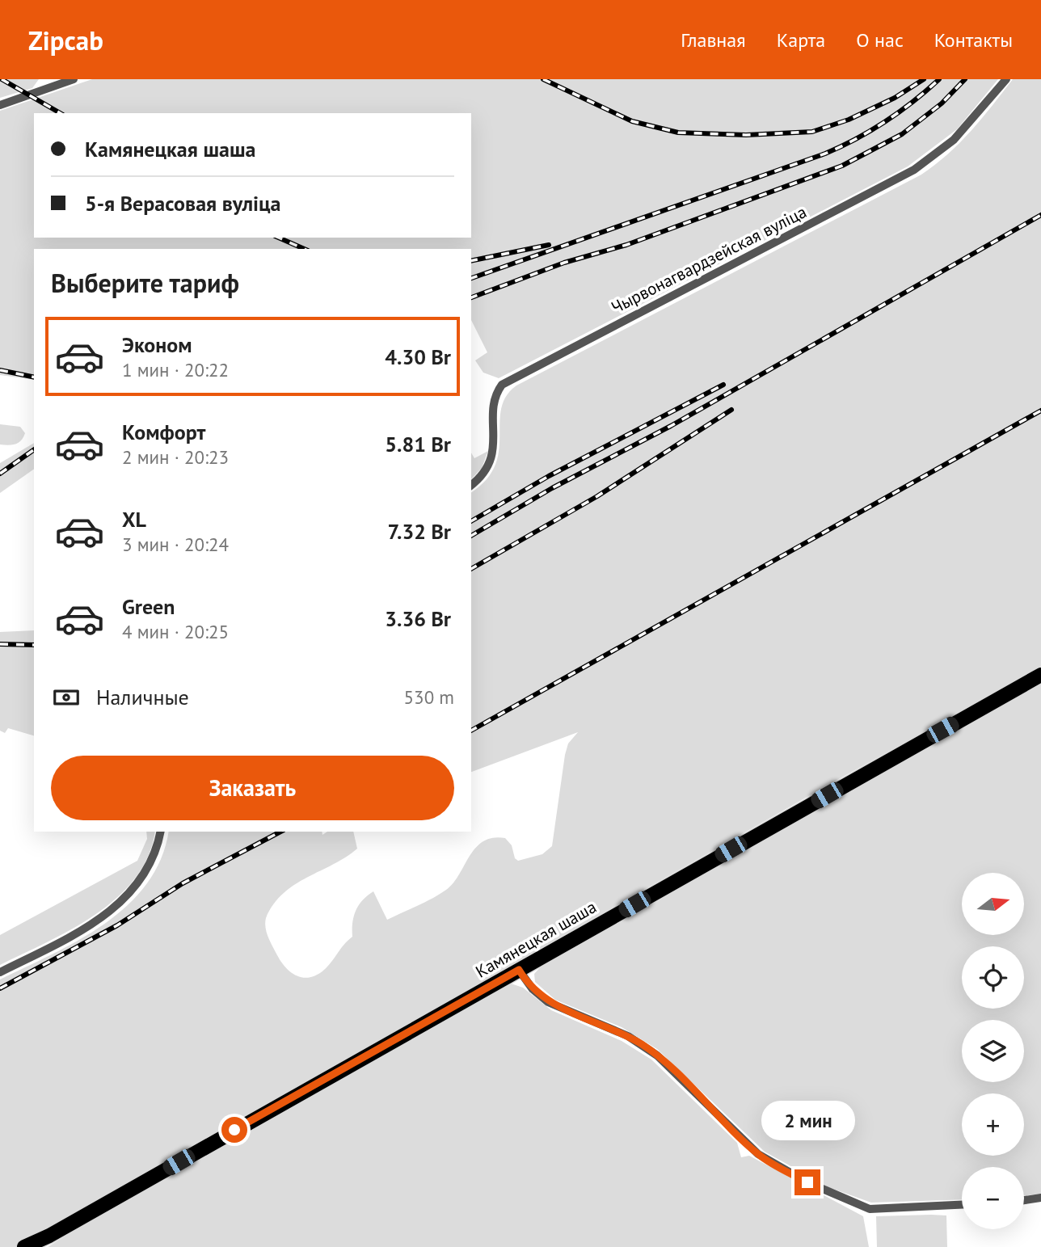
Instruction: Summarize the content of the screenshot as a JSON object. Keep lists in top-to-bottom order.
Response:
{
  "streets": {
    "main road": ["Камянецкая шаша"],
    "street": ["Чырвонагвардзейская вуліца"]
  },
  "north": "right",
  "page": {
    "header": "Zipcab",
    "nav": [
      "Главная",
      "Карта",
      "О нас",
      "Контакты"
    ],
    "banner": ["Камянецкая шаша", "5-я Верасовая вуліца"],
    "heading": "Выберите тариф",
    "list": [
      {
        "name": "Эконом",
        "note": "1 мин · 20:22",
        "value": "4.30 Br"
      },
      {
        "name": "Комфорт",
        "note": "2 мин · 20:23",
        "value": "5.81 Br"
      },
      {
        "name": "XL",
        "note": "3 мин · 20:24",
        "value": "7.32 Br"
      },
      {
        "name": "Green",
        "note": "4 мин · 20:25",
        "value": "3.36 Br"
      }
    ],
    "pay": ["Наличные", "530 m"],
    "buttons": "Заказать",
    "map_buttons": ["+", "−"],
    "bubble": "2 мин"
  }
}
